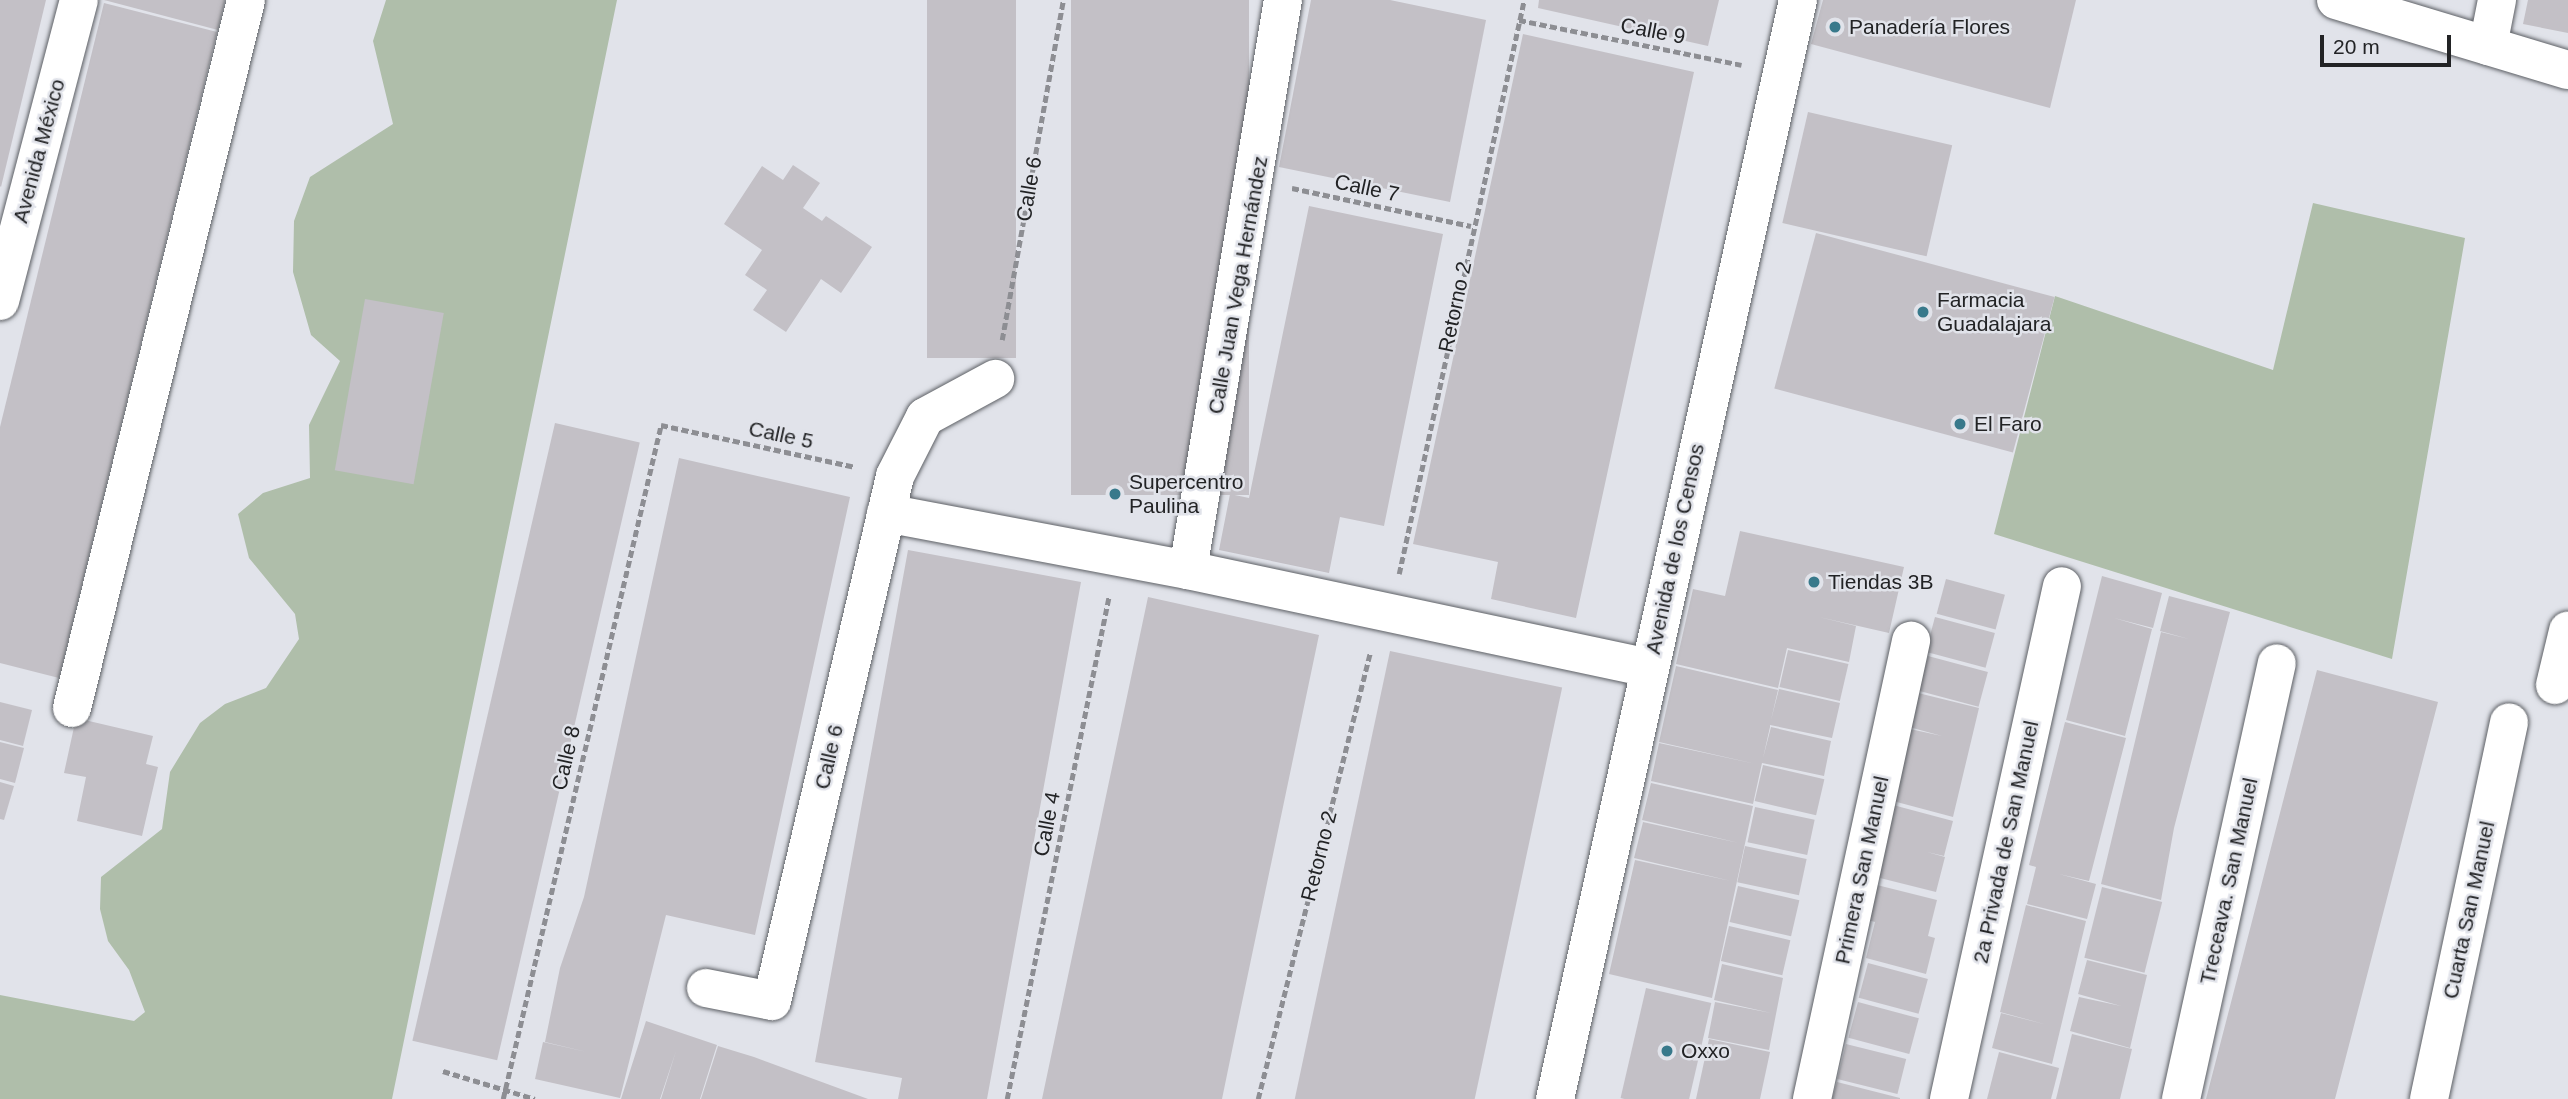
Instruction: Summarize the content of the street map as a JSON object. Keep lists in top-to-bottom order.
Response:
{
  "streets": {
    "street": [
      "Avenida México",
      "Calle 6",
      "Calle Juan Vega Hernández",
      "Avenida de los Censos",
      "2a Privada de San Manuel",
      "Primera San Manuel",
      "Treceava. San Manuel",
      "Cuarta San Manuel"
    ],
    "path": [
      "Calle 9",
      "Calle 7",
      "Retorno 2",
      "Calle 5",
      "Calle 8",
      "Calle 4"
    ]
  },
  "crossings": [
    ["Calle 9", "Retorno 2"],
    ["Calle 9", "Avenida de los Censos"],
    ["Calle 7", "Calle Juan Vega Hernández"],
    ["Calle 7", "Retorno 2"],
    ["Calle 6", "Calle 5"],
    ["Calle 5", "Calle 8"]
  ],
  "places": [
    "Panadería Flores",
    "Farmacia Guadalajara",
    "El Faro",
    "Supercentro Paulina",
    "Tiendas 3B",
    "Oxxo"
  ],
  "scale_bar": "20 m"
}
